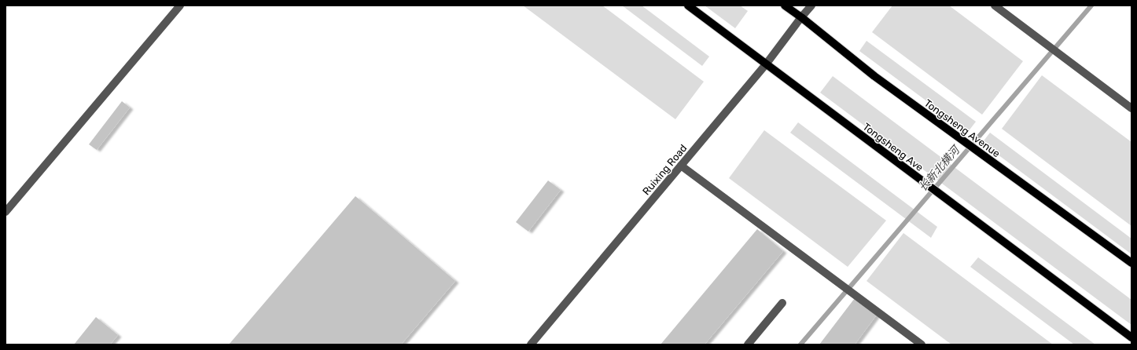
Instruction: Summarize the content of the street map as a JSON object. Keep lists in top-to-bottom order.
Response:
{
  "streets": {
    "main road": ["Tongsheng Avenue", "Tongsheng Ave"],
    "street": ["Ruixing Road"]
  },
  "crossings": [
    ["Tongsheng Avenue", "Ruixing Road"],
    ["Tongsheng Ave", "Ruixing Road"]
  ],
  "water": ["长新北横河"]
}
